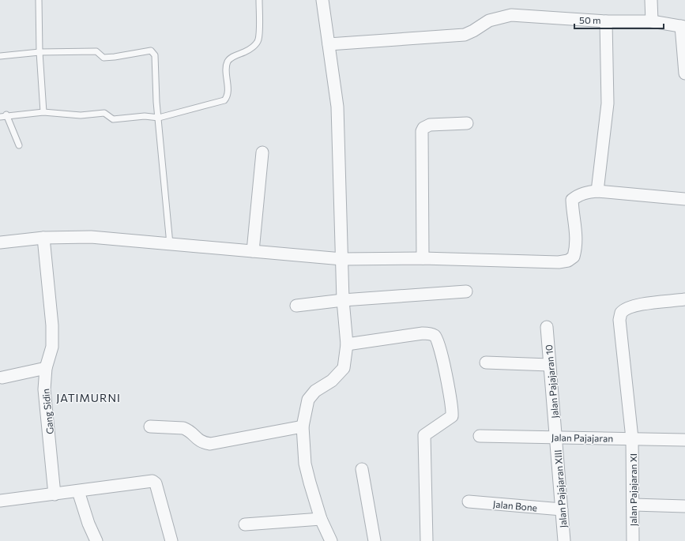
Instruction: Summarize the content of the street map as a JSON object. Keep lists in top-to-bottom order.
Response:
{
  "streets": {
    "street": [
      "Jalan Pajajaran 10",
      "Gang Sidin",
      "Jalan Pajajaran",
      "Jalan Pajajaran XIII",
      "Jalan Pajajaran XI",
      "Jalan Bone"
    ]
  },
  "crossings": [
    ["Jalan Pajajaran 10", "Jalan Pajajaran"],
    ["Jalan Pajajaran 10", "Jalan Pajajaran XIII"],
    ["Jalan Pajajaran", "Jalan Pajajaran XIII"],
    ["Jalan Pajajaran", "Jalan Pajajaran XI"],
    ["Jalan Pajajaran XIII", "Jalan Bone"]
  ],
  "districts": ["JATIMURNI"],
  "scale_bar": "50 m"
}
